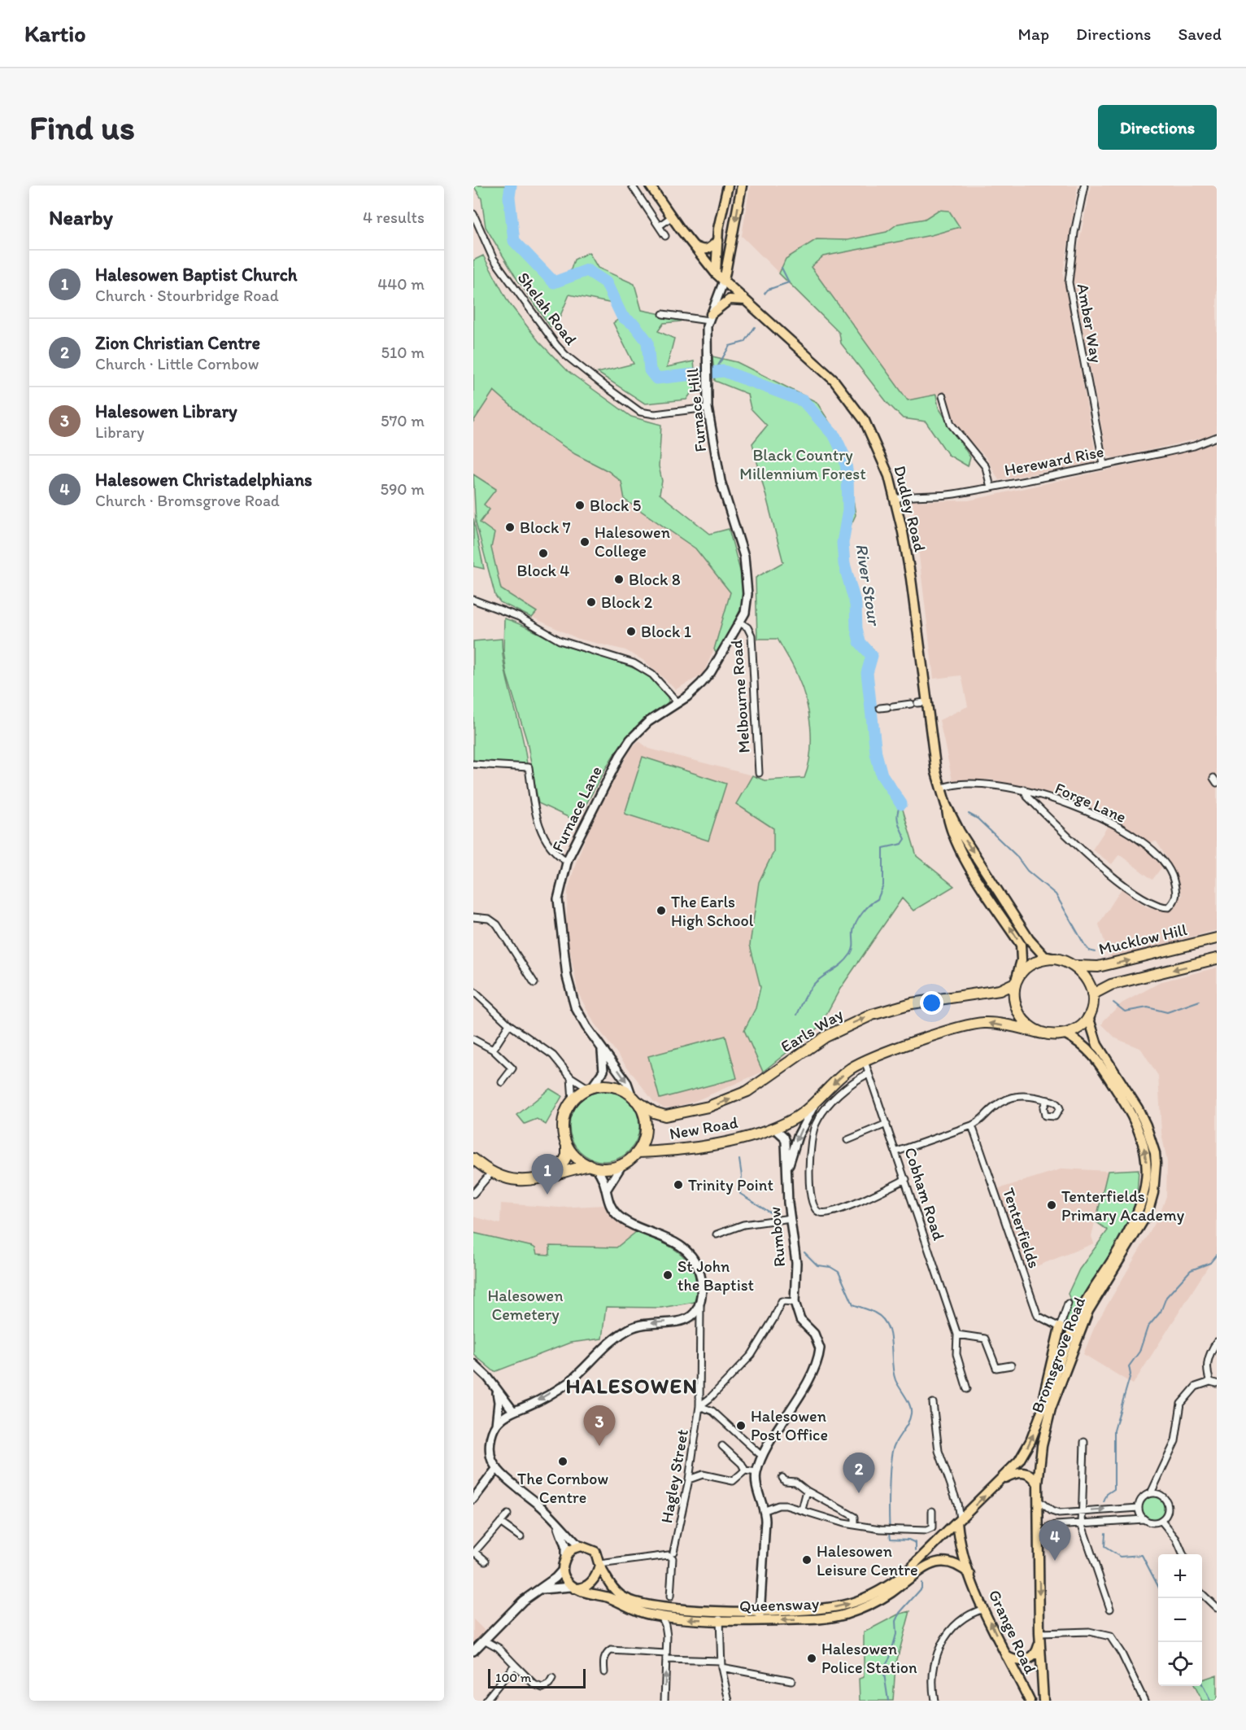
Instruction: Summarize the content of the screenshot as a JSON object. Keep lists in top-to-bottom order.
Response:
{
  "streets": {
    "highway": ["Mucklow Hill", "Earls Way", "New Road"],
    "main road": [
      "Dudley Road",
      "Bromsgrove Road",
      "Queensway",
      "Grange Road"
    ],
    "street": [
      "Shelah Road",
      "Amber Way",
      "Furnace Hill",
      "Hereward Rise",
      "Melbourne Road",
      "Forge Lane",
      "Furnace Lane",
      "Cobham Road",
      "Tenterfields",
      "Rumbow",
      "Hagley Street"
    ]
  },
  "crossings": [
    ["Shelah Road", "Furnace Hill"],
    ["Amber Way", "Hereward Rise"],
    ["Furnace Hill", "Dudley Road"],
    ["Furnace Hill", "Melbourne Road"],
    ["Furnace Hill", "Furnace Lane"],
    ["Hereward Rise", "Dudley Road"],
    ["Dudley Road", "Forge Lane"],
    ["Melbourne Road", "Furnace Lane"],
    ["Furnace Lane", "Earls Way"],
    ["Furnace Lane", "New Road"],
    ["Mucklow Hill", "Earls Way"],
    ["Mucklow Hill", "New Road"],
    ["Earls Way", "New Road"],
    ["New Road", "Cobham Road"],
    ["New Road", "Rumbow"],
    ["Bromsgrove Road", "Queensway"],
    ["Bromsgrove Road", "Grange Road"],
    ["Queensway", "Grange Road"]
  ],
  "one_way": ["Earls Way", "New Road"],
  "districts": ["HALESOWEN"],
  "water": ["River Stour"],
  "parks": ["Black Country Millennium Forest", "Halesowen Cemetery"],
  "places": [
    "Block 5",
    "Block 7",
    "Halesowen College",
    "Block 4",
    "Block 8",
    "Block 2",
    "Block 1",
    "The Earls High School",
    "Trinity Point",
    "Tenterfields Primary Academy",
    "St John the Baptist",
    "Halesowen Post Office",
    "The Cornbow Centre",
    "Halesowen Leisure Centre",
    "Halesowen Police Station"
  ],
  "scale_bar": "100 m",
  "page": {
    "header": "Kartio",
    "nav": ["Map", "Directions", "Saved"],
    "buttons": "Directions",
    "title": "Find us",
    "heading": ["Nearby", "4 results"],
    "list": [
      {
        "mark": "1",
        "name": "Halesowen Baptist Church",
        "note": "Church · Stourbridge Road",
        "value": "440 m"
      },
      {
        "mark": "2",
        "name": "Zion Christian Centre",
        "note": "Church · Little Cornbow",
        "value": "510 m"
      },
      {
        "mark": "3",
        "name": "Halesowen Library",
        "note": "Library",
        "value": "570 m"
      },
      {
        "mark": "4",
        "name": "Halesowen Christadelphians",
        "note": "Church · Bromsgrove Road",
        "value": "590 m"
      }
    ],
    "pins": [
      "1",
      "3",
      "2",
      "4"
    ],
    "map_buttons": ["+", "−"],
    "scale": "100 m"
  }
}
